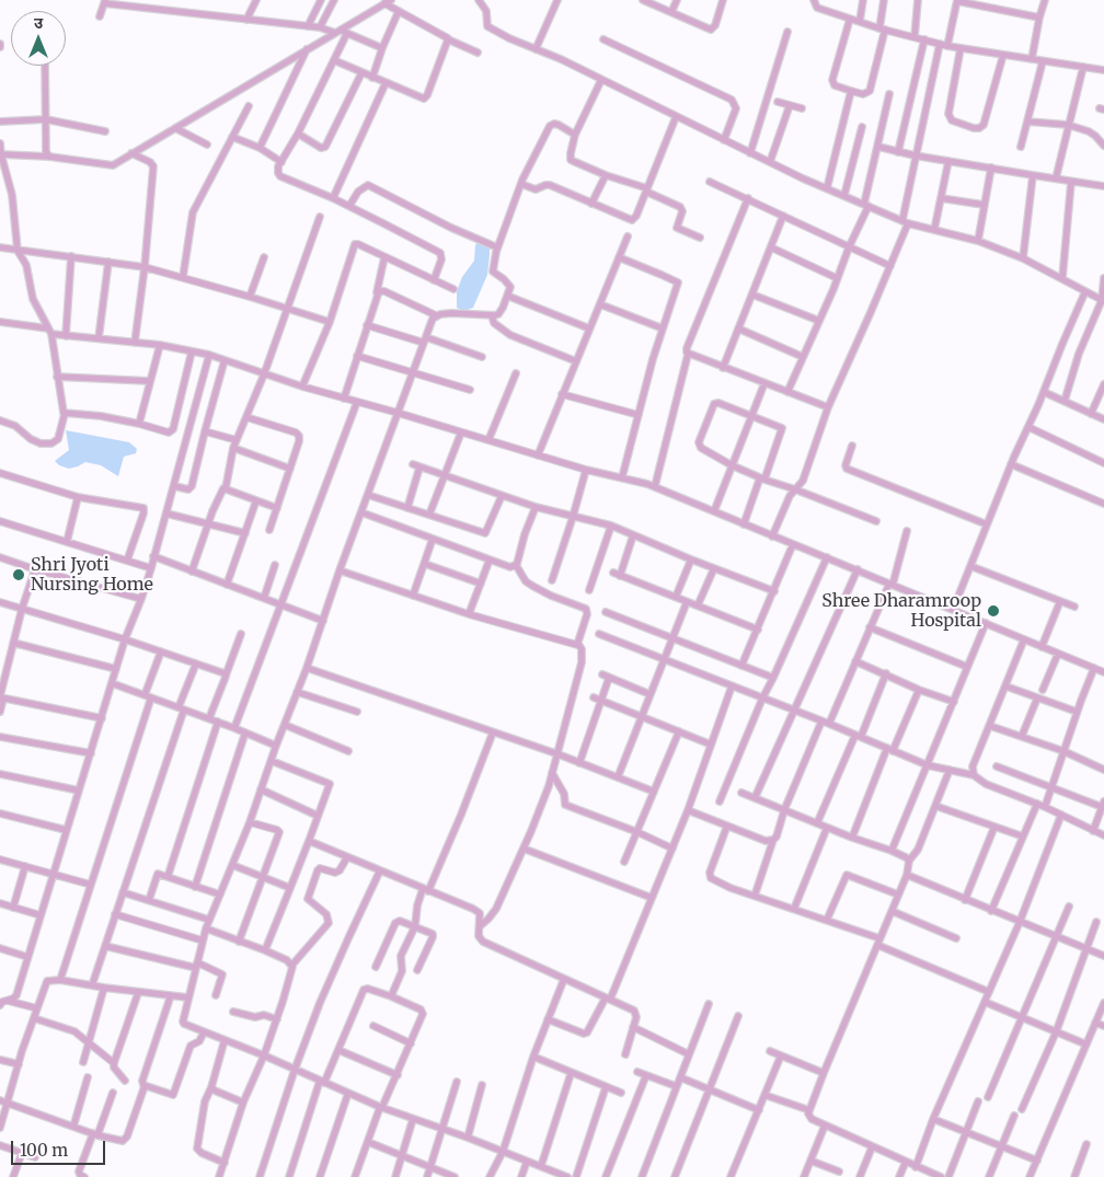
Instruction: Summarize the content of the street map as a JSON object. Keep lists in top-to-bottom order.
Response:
{
  "places": ["Shri Jyoti Nursing Home", "Shree Dharamroop Hospital"],
  "scale_bar": "100 m",
  "north": "top"
}
